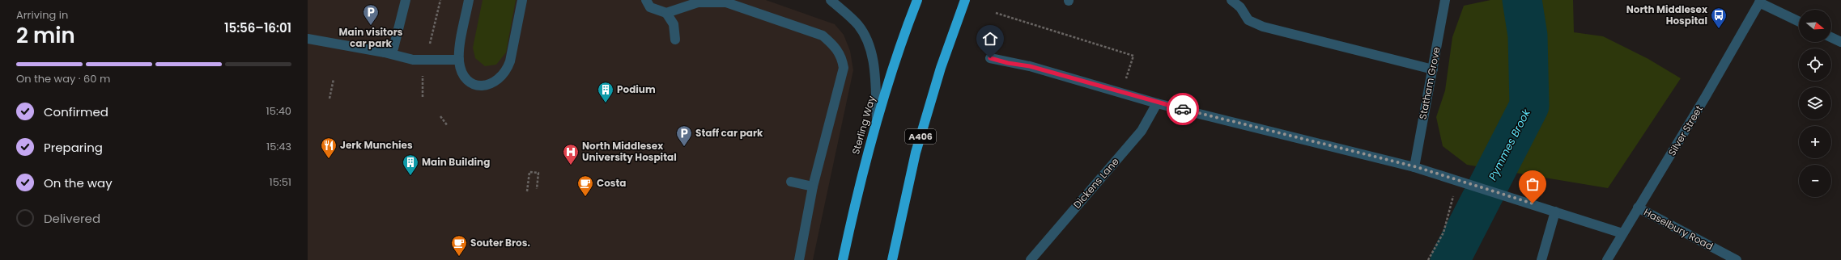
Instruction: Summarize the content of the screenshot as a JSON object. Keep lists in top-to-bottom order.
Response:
{
  "streets": {
    "highway": ["Sterling Way", "A406"],
    "street": [
      "Statham Grove",
      "Silver Street",
      "Dickens Lane",
      "Haselbury Road"
    ]
  },
  "crossings": [
    ["Silver Street", "Haselbury Road"]
  ],
  "water": ["Pymmes Brook"],
  "places": {
    "parking": ["Main visitors car park", "Staff car park"],
    "bus stop": ["North Middlesex Hospital"],
    "building": ["Podium", "Main Building"],
    "restaurant": ["Jerk Munchies"],
    "hospital": ["North Middlesex University Hospital"],
    "cafe": ["Costa", "Souter Bros."]
  },
  "north": "right",
  "page": {
    "heading": ["2 min", "Arriving in", "15:56–16:01"],
    "map_buttons": ["+", "−"],
    "bar": "On the way · 60 m",
    "list": [
      ["Confirmed", "15:40"],
      ["Preparing", "15:43"],
      ["On the way", "15:51"],
      "Delivered"
    ]
  }
}
